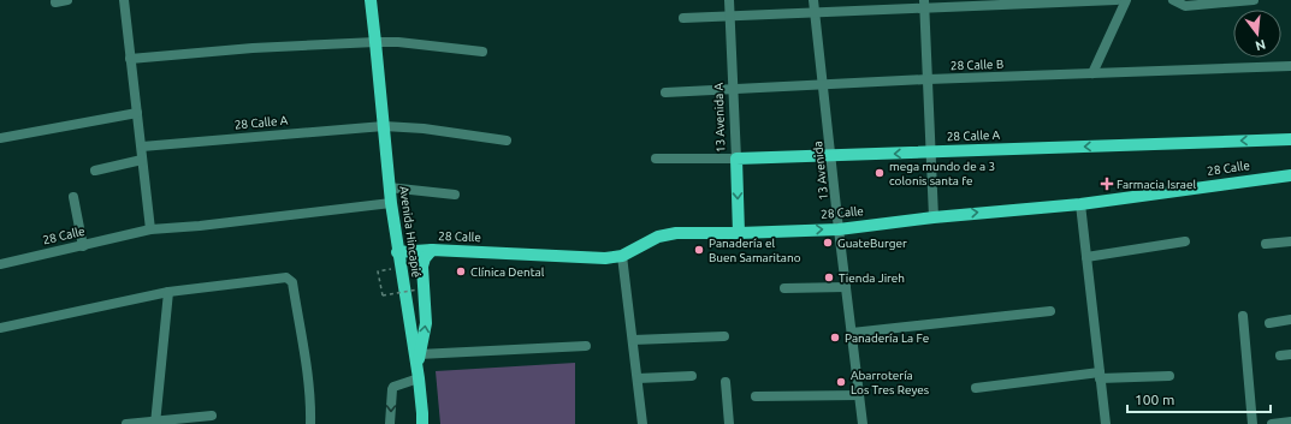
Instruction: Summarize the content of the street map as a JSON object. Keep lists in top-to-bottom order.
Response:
{
  "streets": {
    "main road": [
      "13 Avenida A",
      "28 Calle A",
      "28 Calle",
      "Avenida Hincapié"
    ],
    "street": ["28 Calle B", "13 Avenida"]
  },
  "crossings": [
    ["28 Calle B", "13 Avenida A"],
    ["28 Calle B", "13 Avenida"],
    ["13 Avenida A", "28 Calle A"],
    ["13 Avenida A", "28 Calle"],
    ["28 Calle A", "13 Avenida"],
    ["28 Calle A", "Avenida Hincapié"],
    ["28 Calle", "13 Avenida"],
    ["28 Calle", "Avenida Hincapié"]
  ],
  "one_way": ["28 Calle A"],
  "places": {
    "other": [
      "mega mundo de a 3 colonis santa fe",
      "GuateBurger",
      "Panadería el Buen Samaritano",
      "Clínica Dental",
      "Tienda Jireh",
      "Panadería La Fe",
      "Abarrotería Los Tres Reyes"
    ],
    "health": ["Farmacia Israel"]
  },
  "scale_bar": "100 m",
  "north": "bottom"
}
